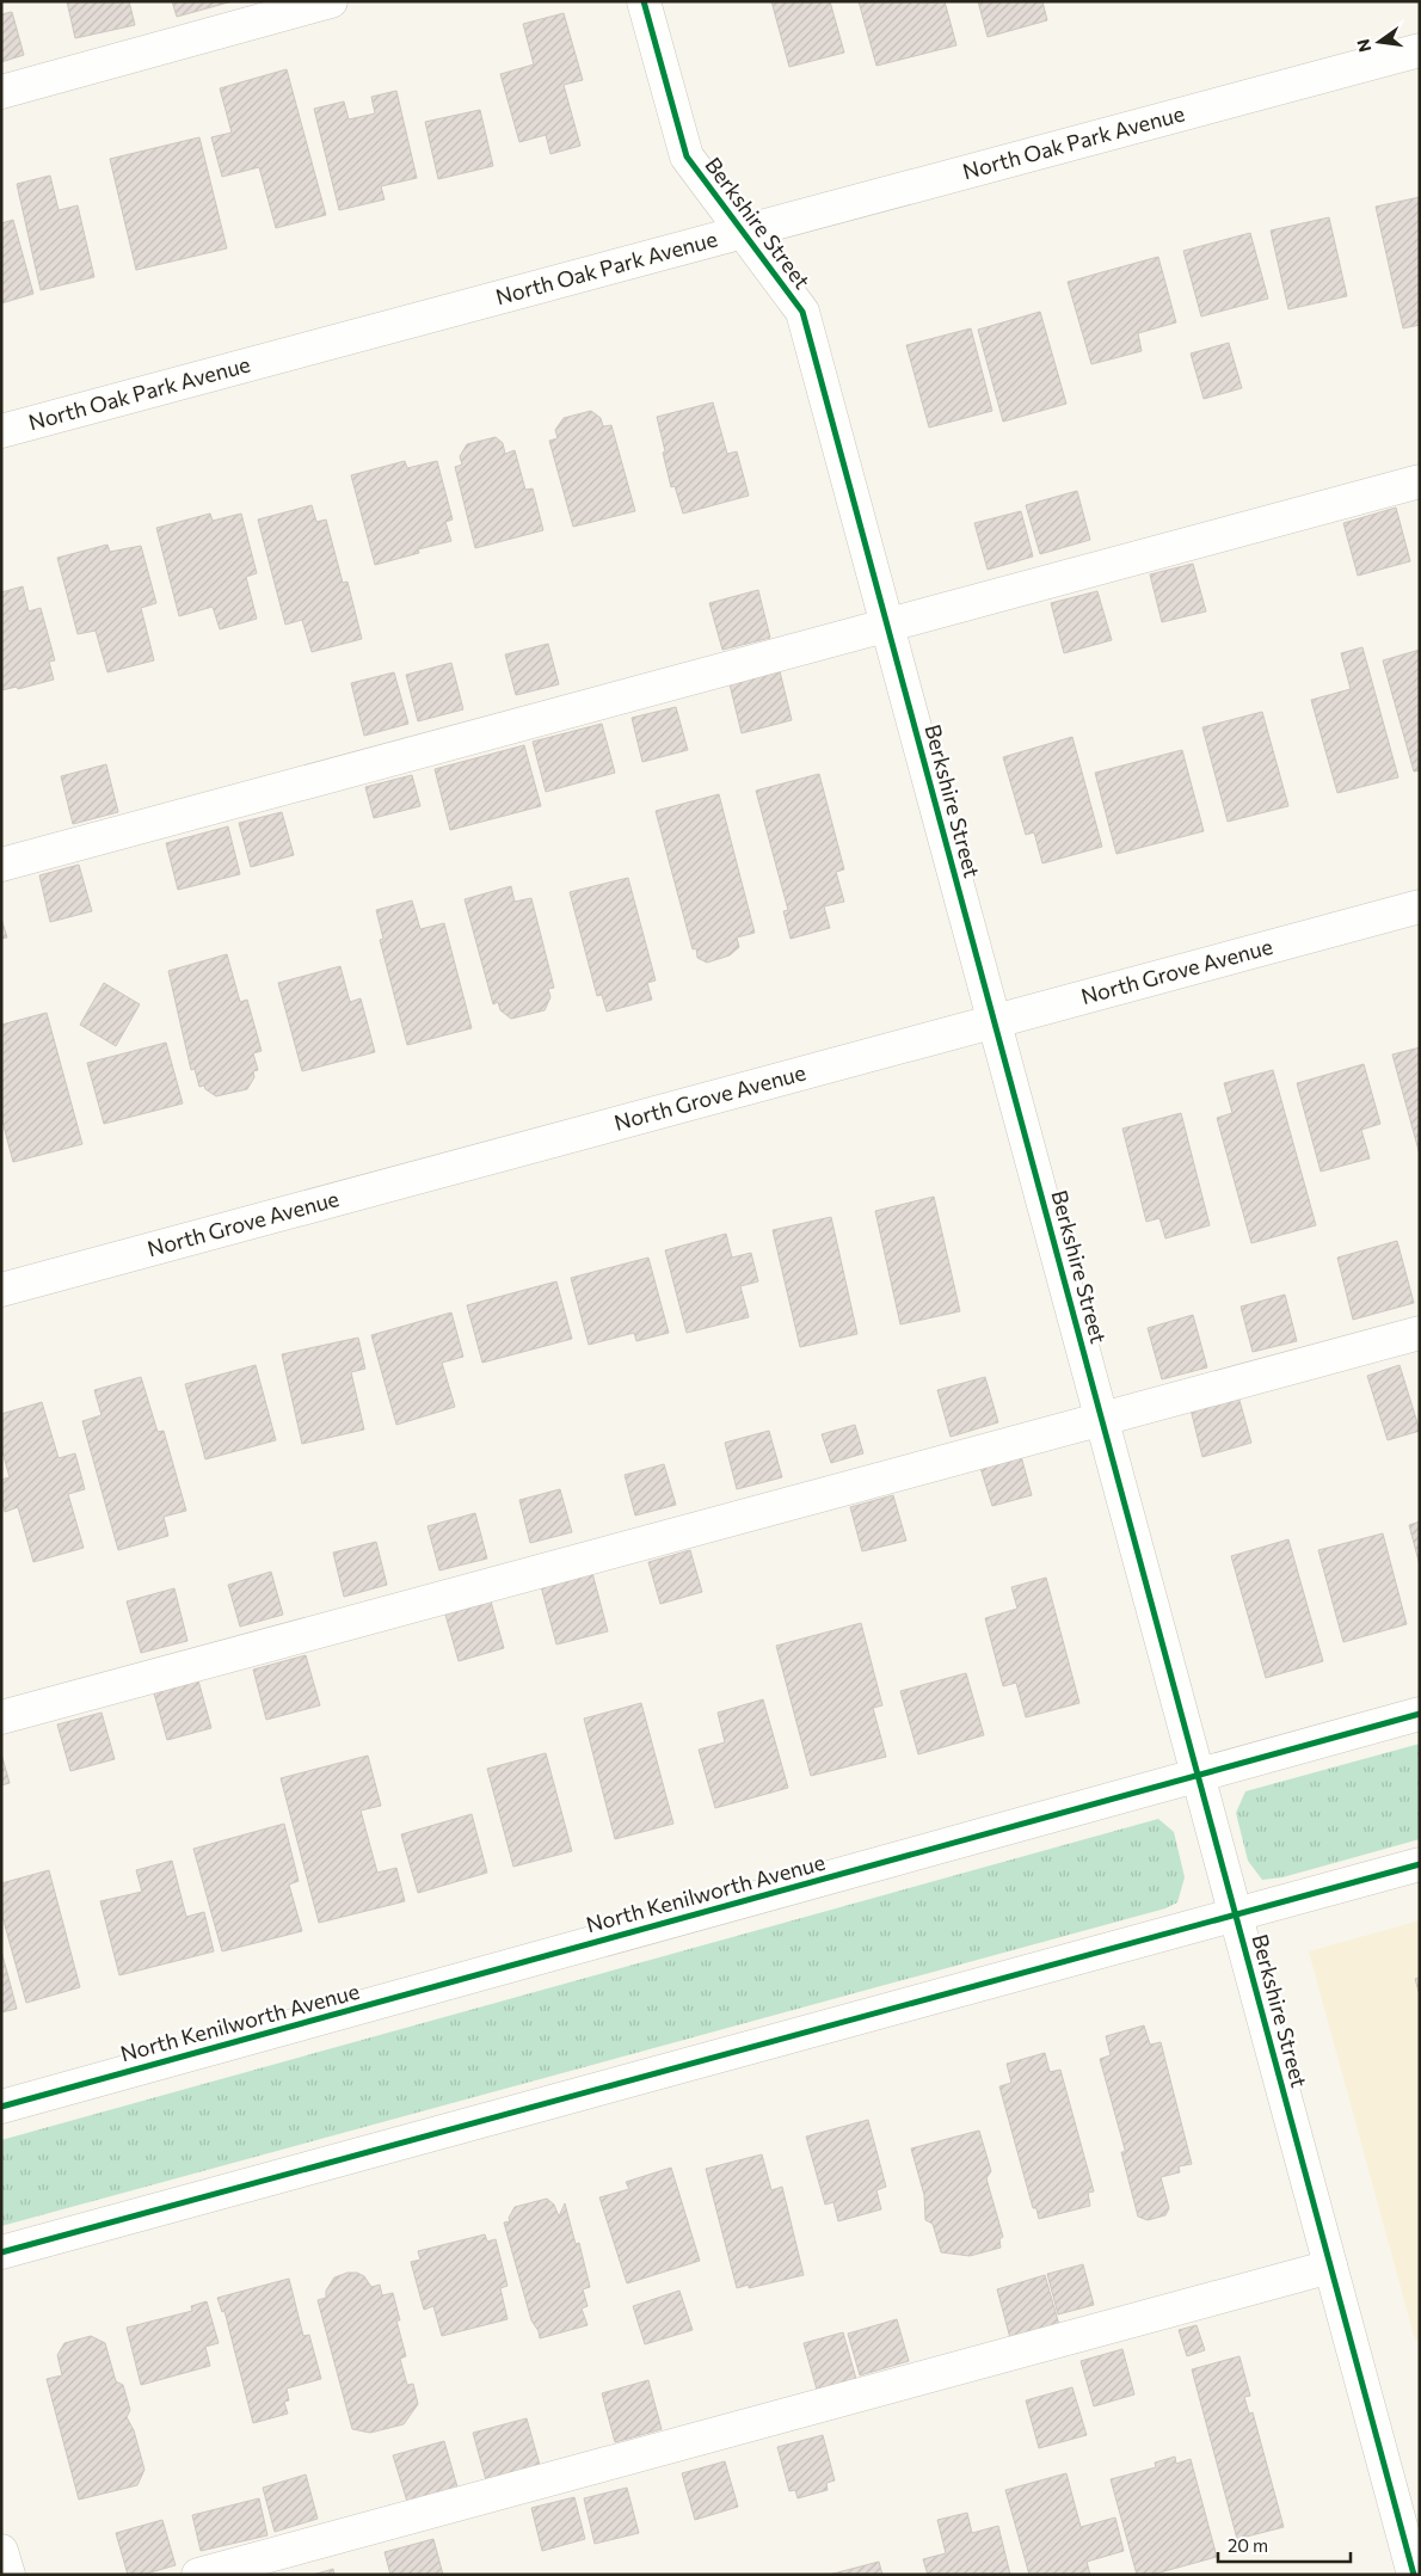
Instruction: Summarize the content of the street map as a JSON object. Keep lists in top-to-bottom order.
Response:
{
  "streets": {
    "street": [
      "North Oak Park Avenue",
      "Berkshire Street",
      "North Grove Avenue",
      "North Kenilworth Avenue"
    ]
  },
  "crossings": [
    ["North Oak Park Avenue", "Berkshire Street"],
    ["Berkshire Street", "North Grove Avenue"],
    ["Berkshire Street", "North Kenilworth Avenue"]
  ],
  "scale_bar": "20 m",
  "north": "left"
}
